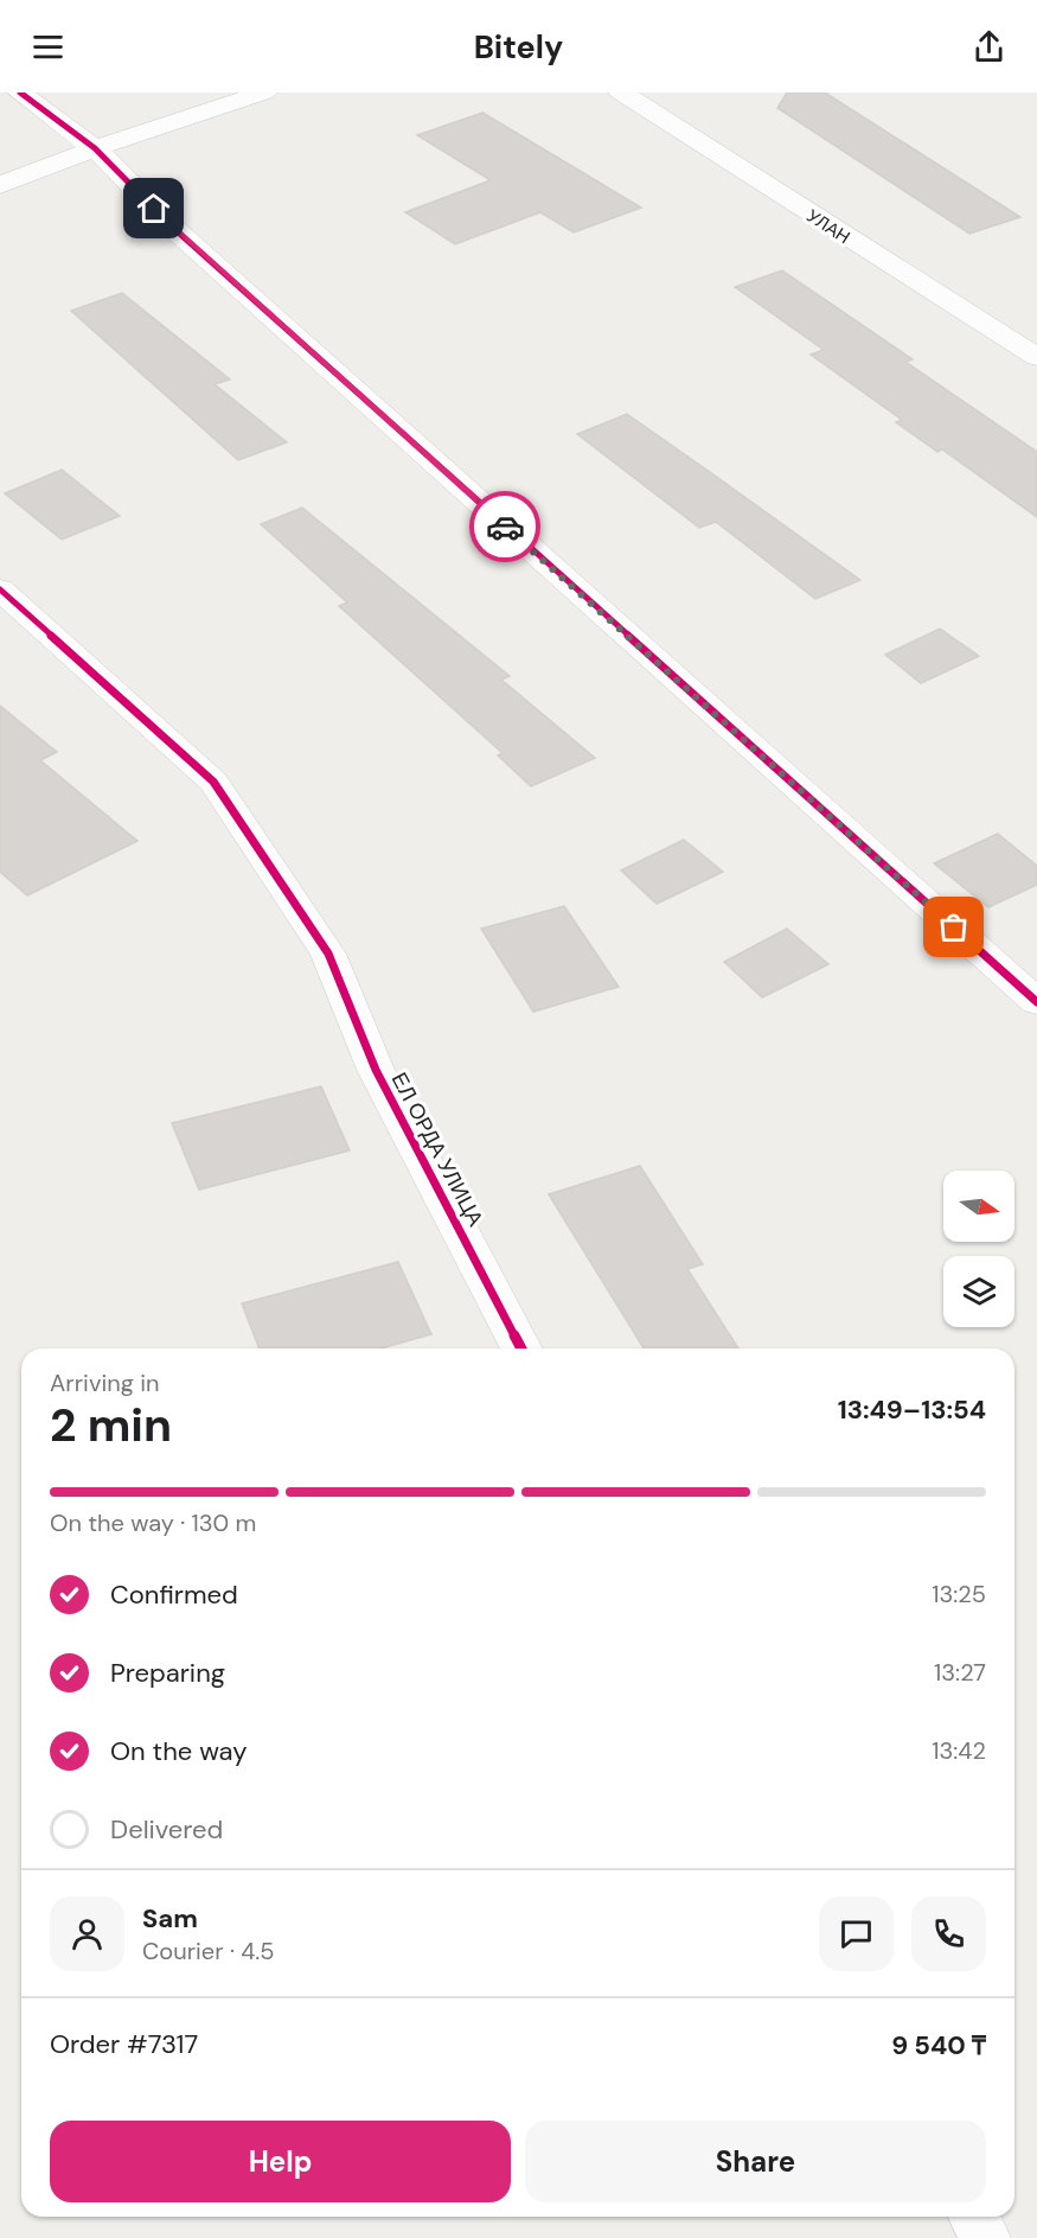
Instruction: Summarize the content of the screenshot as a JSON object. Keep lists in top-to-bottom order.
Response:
{
  "streets": {
    "street": ["УЛАН", "ЕЛ ОРДА УЛИЦА"]
  },
  "north": "right",
  "page": {
    "header": "Bitely",
    "heading": ["2 min", "Arriving in", "13:49–13:54"],
    "panel": [
      "Sam",
      "Courier · 4.5",
      "Order #7317",
      "9 540 ₸"
    ],
    "bar": "On the way · 130 m",
    "list": [
      ["Confirmed", "13:25"],
      ["Preparing", "13:27"],
      ["On the way", "13:42"],
      "Delivered"
    ],
    "buttons": ["Help", "Share"]
  }
}
